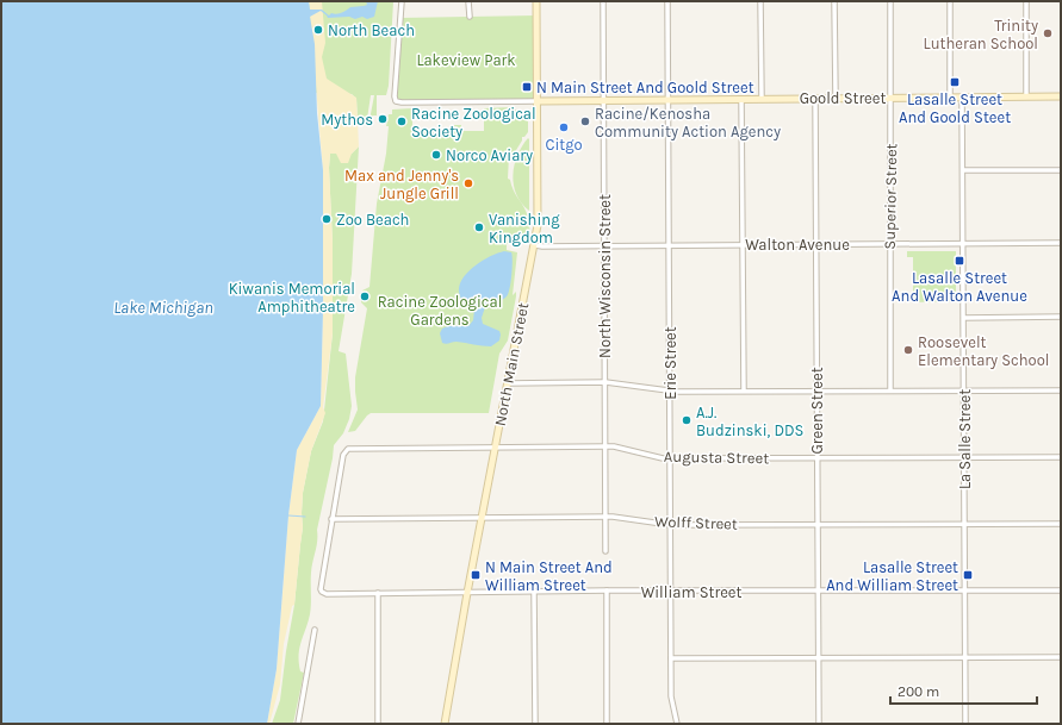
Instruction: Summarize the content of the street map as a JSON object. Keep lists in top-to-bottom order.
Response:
{
  "streets": {
    "main road": ["Goold Street", "North Main Street"],
    "street": [
      "Superior Street",
      "Walton Avenue",
      "North Wisconsin Street",
      "Erie Street",
      "Green Street",
      "La Salle Street",
      "Augusta Street",
      "Wolff Street",
      "William Street"
    ]
  },
  "crossings": [
    ["Goold Street", "Superior Street"],
    ["Goold Street", "North Wisconsin Street"],
    ["Goold Street", "Erie Street"],
    ["Goold Street", "North Main Street"],
    ["Goold Street", "Green Street"],
    ["Goold Street", "La Salle Street"],
    ["Superior Street", "Walton Avenue"],
    ["Walton Avenue", "North Wisconsin Street"],
    ["Walton Avenue", "Erie Street"],
    ["Walton Avenue", "North Main Street"],
    ["Walton Avenue", "Green Street"],
    ["Walton Avenue", "La Salle Street"],
    ["North Wisconsin Street", "Augusta Street"],
    ["North Wisconsin Street", "Wolff Street"],
    ["Erie Street", "Augusta Street"],
    ["Erie Street", "Wolff Street"],
    ["Erie Street", "William Street"],
    ["North Main Street", "Augusta Street"],
    ["North Main Street", "Wolff Street"],
    ["North Main Street", "William Street"],
    ["Green Street", "Augusta Street"],
    ["Green Street", "Wolff Street"],
    ["Green Street", "William Street"],
    ["La Salle Street", "Augusta Street"],
    ["La Salle Street", "Wolff Street"],
    ["La Salle Street", "William Street"],
    ["Augusta Street", "Wolff Street"],
    ["Augusta Street", "William Street"],
    ["Wolff Street", "William Street"]
  ],
  "water": ["Lake Michigan"],
  "parks": ["Lakeview Park", "Racine Zoological Gardens"],
  "places": {
    "other": [
      "North Beach",
      "Trinity Lutheran School",
      "Mythos",
      "Racine Zoological Society",
      "Racine/Kenosha Community Action Agency",
      "Citgo",
      "Norco Aviary",
      "Max and Jenny's Jungle Grill",
      "Zoo Beach",
      "Vanishing Kingdom",
      "Kiwanis Memorial Amphitheatre",
      "Roosevelt Elementary School",
      "A.J. Budzinski, DDS"
    ],
    "transit": [
      "Lasalle Street And Goold Steet",
      "N Main Street And Goold Street",
      "Lasalle Street And Walton Avenue",
      "N Main Street And William Street",
      "Lasalle Street And William Street"
    ]
  },
  "scale_bar": "200 m"
}
